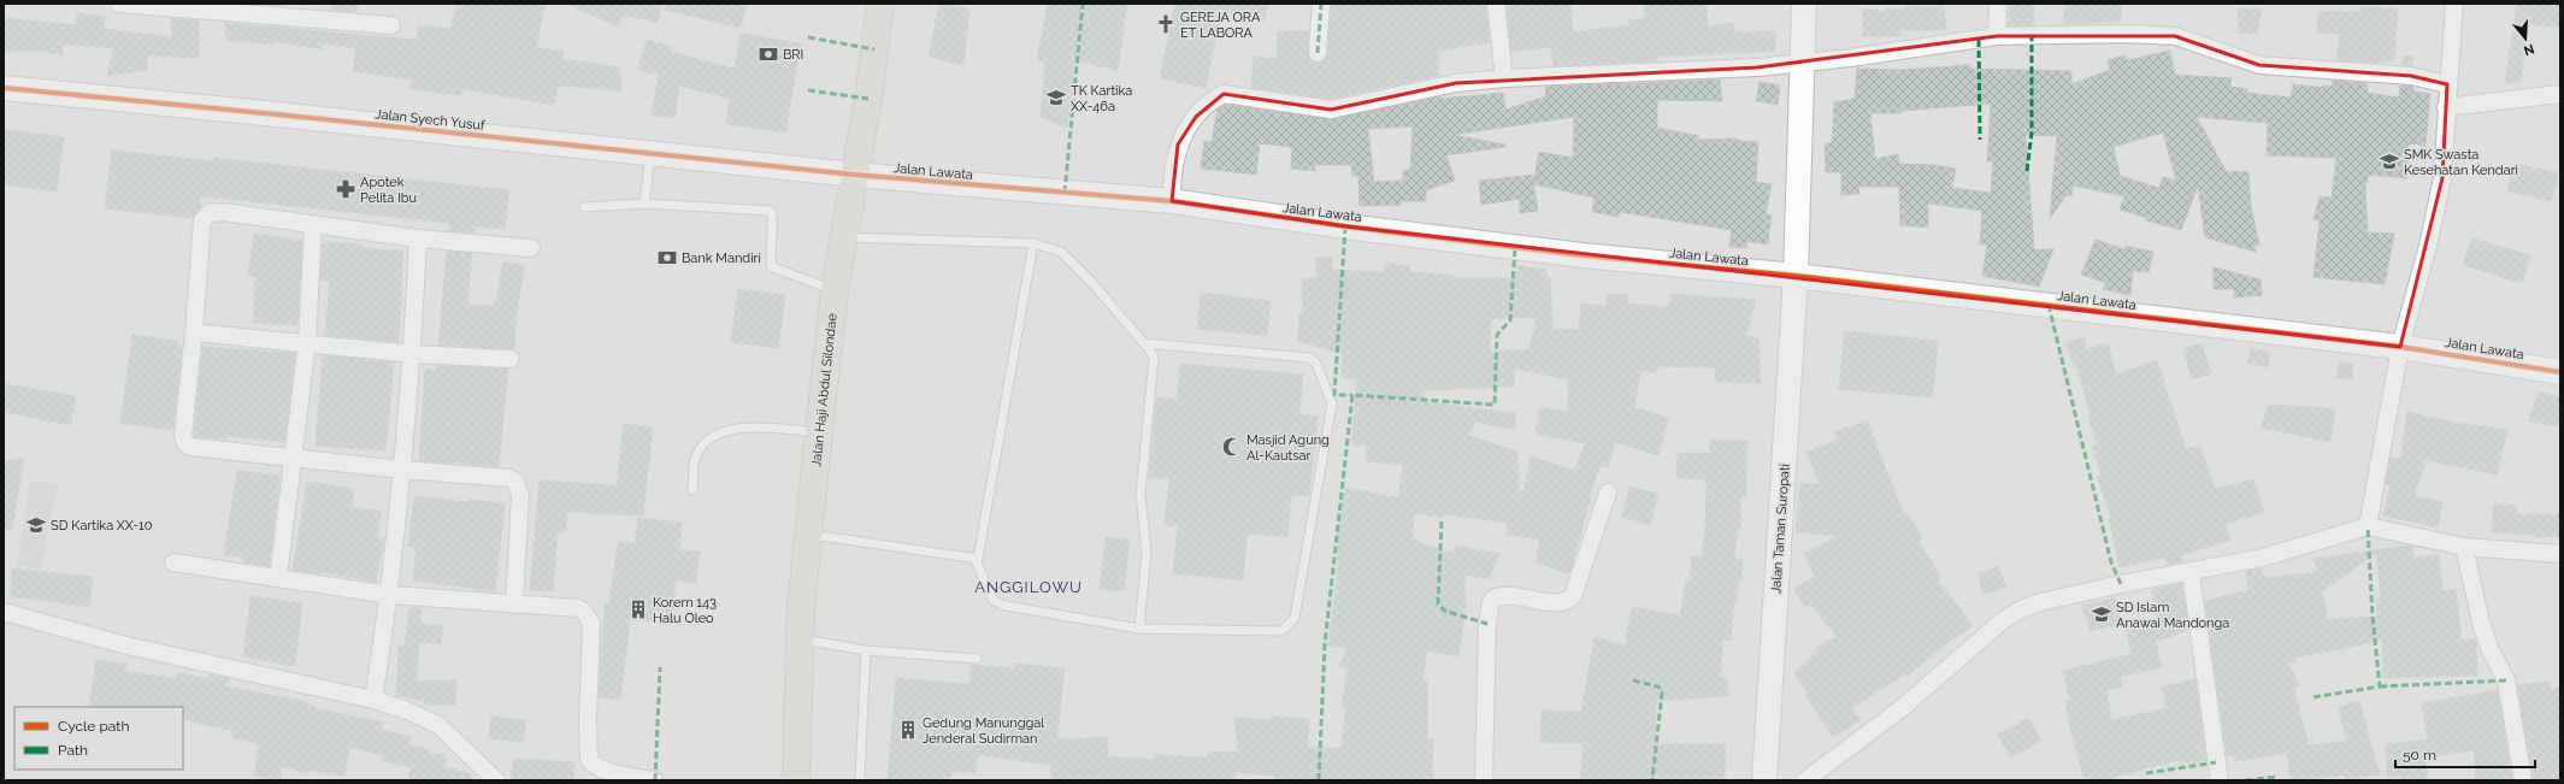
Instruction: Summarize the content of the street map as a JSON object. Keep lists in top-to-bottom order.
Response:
{
  "streets": {
    "highway": ["Jalan Haji Abdul Silondae"],
    "street": ["Jalan Syech Yusuf", "Jalan Lawata", "Jalan Taman Suropati"]
  },
  "crossings": [
    ["Jalan Syech Yusuf", "Jalan Lawata"],
    ["Jalan Syech Yusuf", "Jalan Haji Abdul Silondae"],
    ["Jalan Lawata", "Jalan Haji Abdul Silondae"],
    ["Jalan Lawata", "Jalan Taman Suropati"]
  ],
  "districts": ["ANGGILOWU"],
  "places": {
    "church": ["GEREJA ORA ET LABORA"],
    "bank": ["BRI", "Bank Mandiri"],
    "school or university": [
      "TK Kartika XX-46a",
      "SMK Swasta Kesehatan Kendari",
      "SD Kartika XX-10",
      "SD Islam Anawai Mandonga"
    ],
    "pharmacy": ["Apotek Pelita Ibu"],
    "mosque": ["Masjid Agung Al-Kautsar"],
    "building": ["Korem 143 Halu Oleo", "Gedung Manunggal Jenderal Sudirman"]
  },
  "legend": ["Cycle path", "Path"],
  "scale_bar": "50 m",
  "north": "bottom"
}
